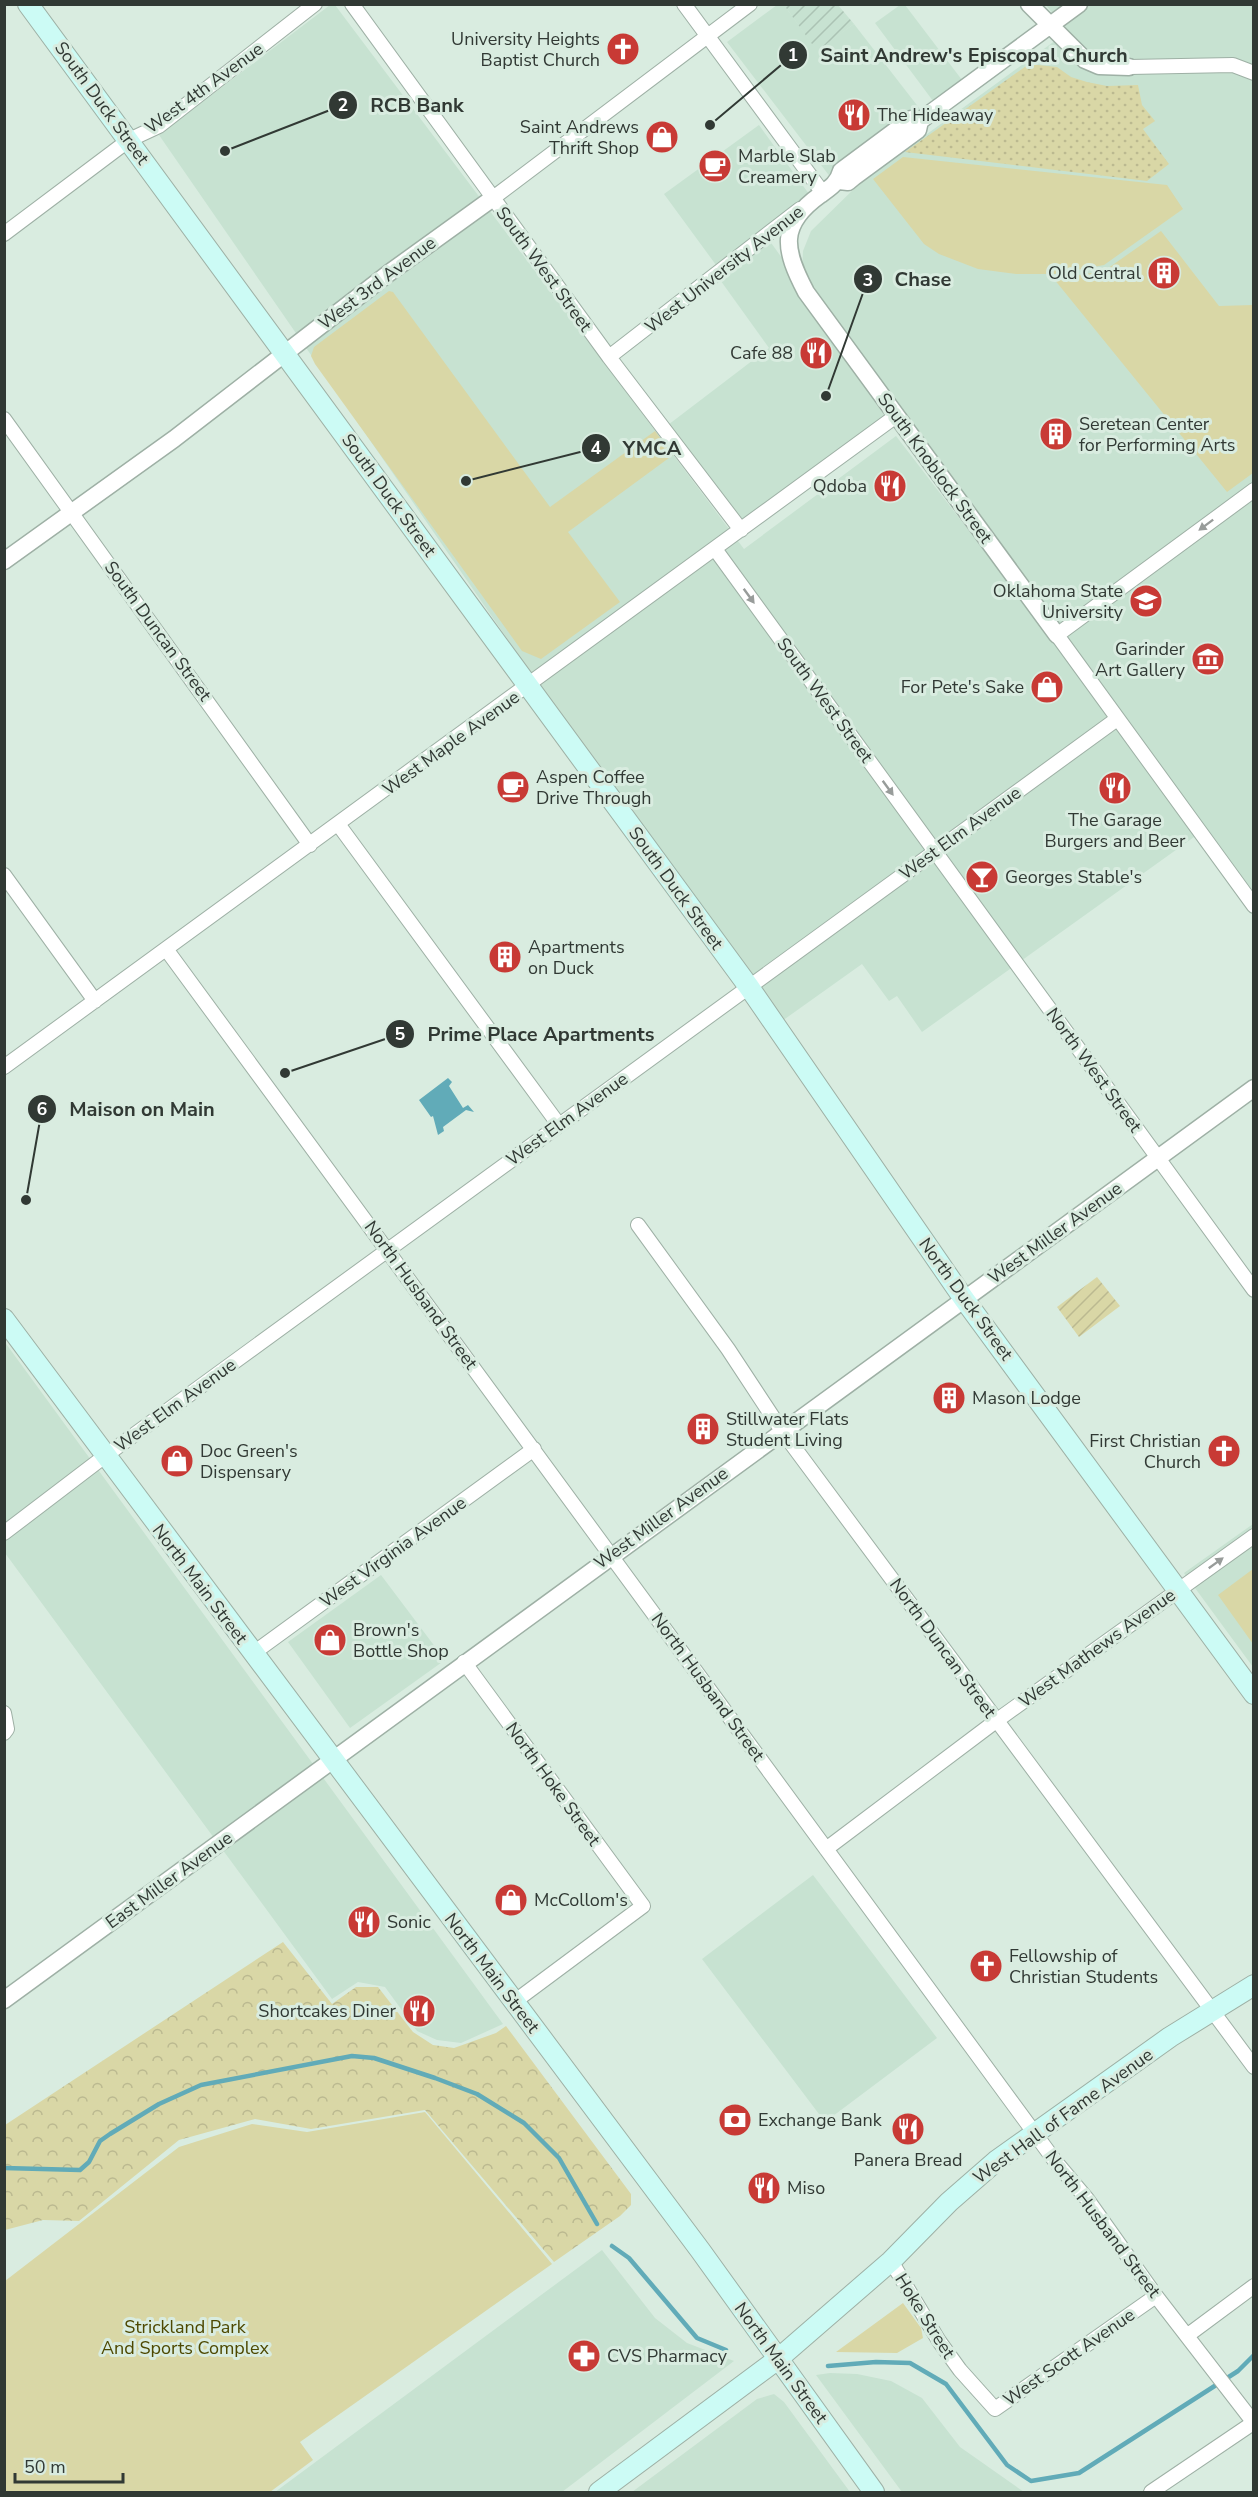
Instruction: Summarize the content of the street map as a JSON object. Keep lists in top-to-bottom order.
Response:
{
  "streets": {
    "main road": [
      "South Duck Street",
      "North Duck Street",
      "North Main Street",
      "West Hall of Fame Avenue"
    ],
    "street": [
      "West 4th Avenue",
      "South West Street",
      "West University Avenue",
      "West 3rd Avenue",
      "South Knoblock Street",
      "South Duncan Street",
      "West Maple Avenue",
      "West Elm Avenue",
      "North West Street",
      "West Miller Avenue",
      "North Husband Street",
      "West Virginia Avenue",
      "North Duncan Street",
      "West Mathews Avenue",
      "North Hoke Street",
      "East Miller Avenue",
      "Hoke Street",
      "West Scott Avenue"
    ]
  },
  "crossings": [
    ["West 4th Avenue", "South Duck Street"],
    ["South Duck Street", "West 3rd Avenue"],
    ["South Duck Street", "West Maple Avenue"],
    ["South Duck Street", "West Elm Avenue"],
    ["South Duck Street", "North Duck Street"],
    ["South West Street", "West University Avenue"],
    ["South West Street", "West 3rd Avenue"],
    ["South West Street", "West Maple Avenue"],
    ["South West Street", "West Elm Avenue"],
    ["South West Street", "North West Street"],
    ["West University Avenue", "South Knoblock Street"],
    ["West 3rd Avenue", "South Duncan Street"],
    ["South Knoblock Street", "West Maple Avenue"],
    ["South Knoblock Street", "West Elm Avenue"],
    ["South Duncan Street", "West Maple Avenue"],
    ["West Maple Avenue", "North Husband Street"],
    ["West Elm Avenue", "North West Street"],
    ["West Elm Avenue", "North Husband Street"],
    ["West Elm Avenue", "North Duck Street"],
    ["West Elm Avenue", "North Main Street"],
    ["North West Street", "West Miller Avenue"],
    ["West Miller Avenue", "North Husband Street"],
    ["West Miller Avenue", "North Duck Street"],
    ["West Miller Avenue", "North Main Street"],
    ["West Miller Avenue", "North Duncan Street"],
    ["West Miller Avenue", "North Hoke Street"],
    ["West Miller Avenue", "East Miller Avenue"],
    ["North Husband Street", "West Virginia Avenue"],
    ["North Husband Street", "West Mathews Avenue"],
    ["North Husband Street", "West Hall of Fame Avenue"],
    ["North Husband Street", "West Scott Avenue"],
    ["North Duck Street", "West Mathews Avenue"],
    ["West Virginia Avenue", "North Main Street"],
    ["North Main Street", "North Hoke Street"],
    ["North Main Street", "East Miller Avenue"],
    ["North Main Street", "West Hall of Fame Avenue"],
    ["North Duncan Street", "West Mathews Avenue"],
    ["North Duncan Street", "West Hall of Fame Avenue"],
    ["West Hall of Fame Avenue", "Hoke Street"],
    ["Hoke Street", "West Scott Avenue"]
  ],
  "one_way": ["South West Street"],
  "parks": ["Strickland Park And Sports Complex"],
  "places": {
    "church": ["University Heights Baptist Church", "First Christian Church", "Fellowship of Christian Students"],
    "restaurant": [
      "The Hideaway",
      "Cafe 88",
      "Qdoba",
      "The Garage Burgers and Beer",
      "Sonic",
      "Shortcakes Diner",
      "Panera Bread",
      "Miso"
    ],
    "other": [
      "Saint Andrew's Episcopal Church",
      "RCB Bank",
      "Chase",
      "YMCA",
      "Prime Place Apartments",
      "Maison on Main"
    ],
    "shop": [
      "Saint Andrews Thrift Shop",
      "For Pete's Sake",
      "Doc Green's Dispensary",
      "Brown's Bottle Shop",
      "McCollom's"
    ],
    "cafe": ["Marble Slab Creamery", "Aspen Coffee Drive Through"],
    "building": [
      "Old Central",
      "Seretean Center for Performing Arts",
      "Apartments on Duck",
      "Mason Lodge",
      "Stillwater Flats Student Living"
    ],
    "school or university": ["Oklahoma State University"],
    "museum": ["Garinder Art Gallery"],
    "bar": ["Georges Stable's"],
    "bank": ["Exchange Bank"],
    "pharmacy": ["CVS Pharmacy"]
  },
  "scale_bar": "50 m"
}
